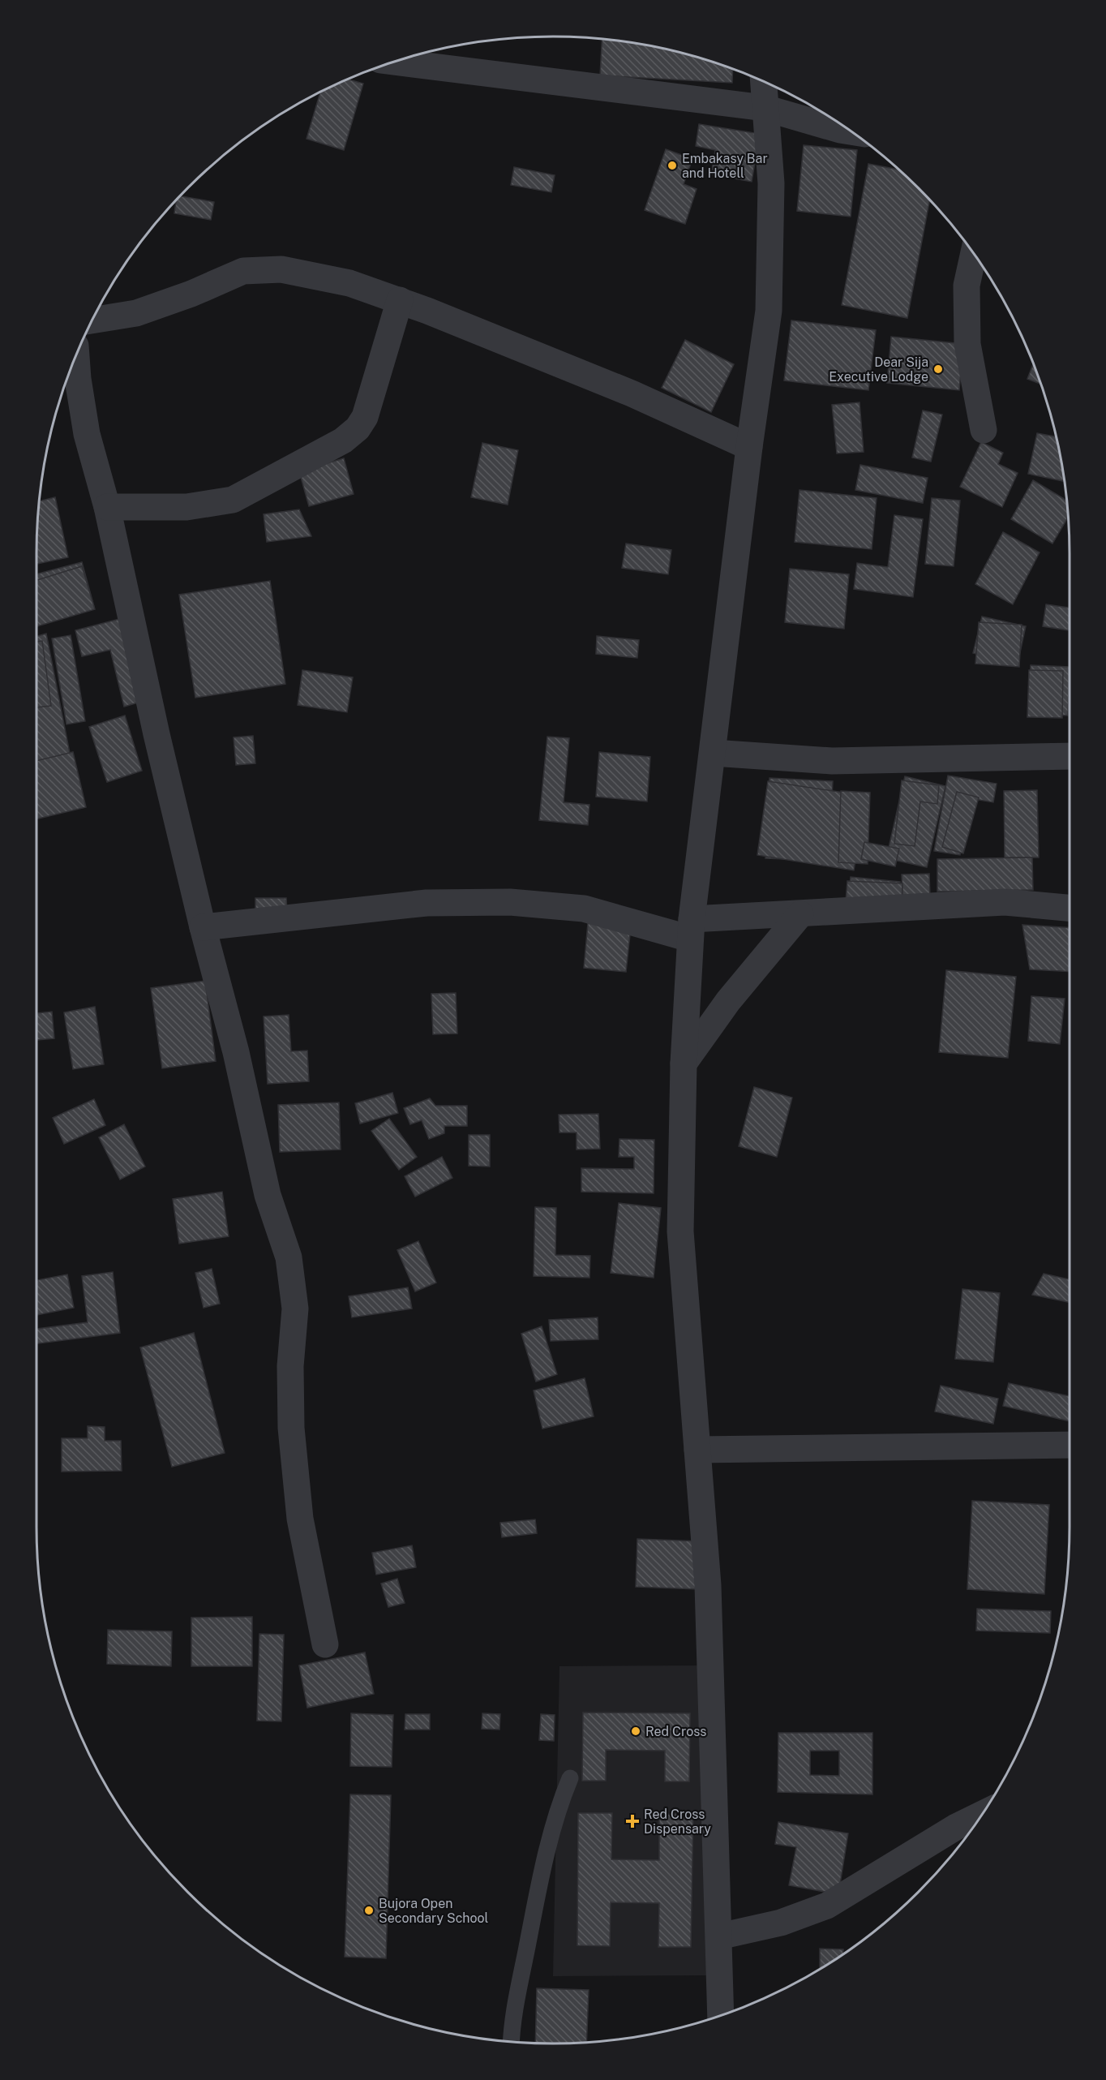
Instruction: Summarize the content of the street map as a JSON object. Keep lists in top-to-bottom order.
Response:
{
  "places": {
    "other": [
      "Embakasy Bar and Hotell",
      "Dear Sija Executive Lodge",
      "Red Cross",
      "Bujora Open Secondary School"
    ],
    "health": ["Red Cross Dispensary"]
  }
}
